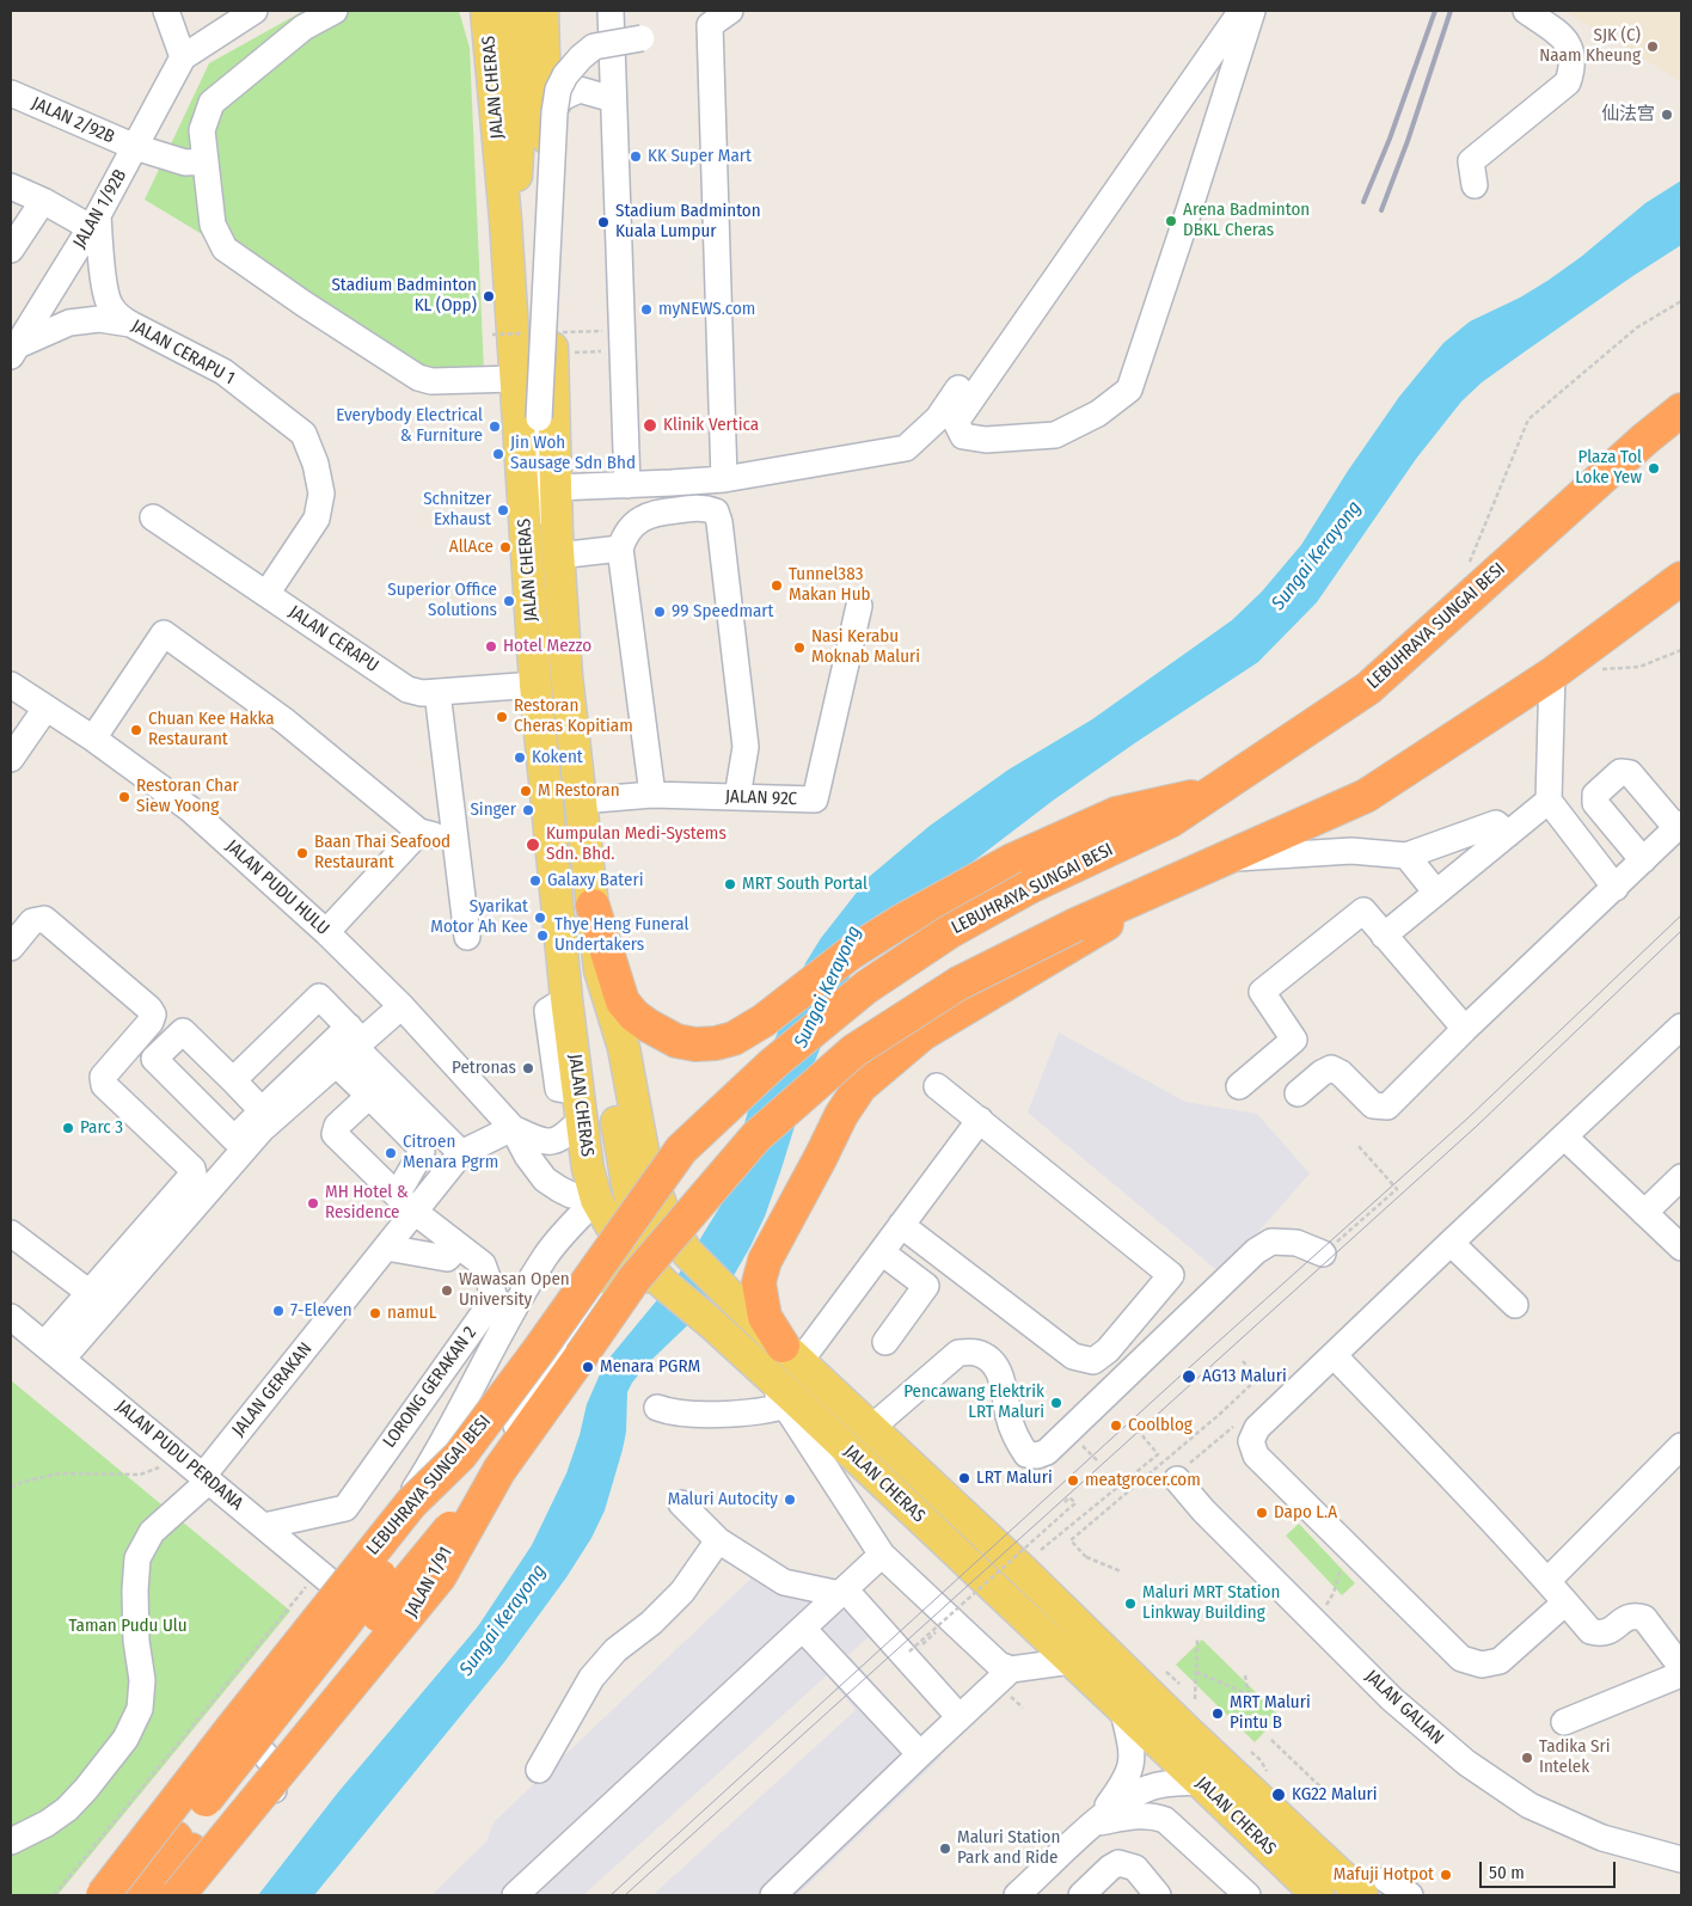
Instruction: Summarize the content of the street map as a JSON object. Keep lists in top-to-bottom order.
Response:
{
  "streets": {
    "highway": ["LEBUHRAYA SUNGAI BESI"],
    "main road": ["JALAN CHERAS"],
    "street": [
      "JALAN 2/92B",
      "JALAN 1/92B",
      "JALAN CERAPU 1",
      "JALAN CERAPU",
      "JALAN 92C",
      "JALAN PUDU HULU",
      "LORONG GERAKAN 2",
      "JALAN GERAKAN",
      "JALAN PUDU PERDANA",
      "JALAN 1/91",
      "JALAN GALIAN"
    ]
  },
  "crossings": [
    ["JALAN CHERAS", "JALAN CERAPU"],
    ["JALAN CHERAS", "JALAN 92C"],
    ["JALAN CHERAS", "JALAN PUDU HULU"],
    ["JALAN CHERAS", "JALAN 1/91"],
    ["JALAN 2/92B", "JALAN 1/92B"],
    ["JALAN 1/92B", "JALAN CERAPU 1"],
    ["JALAN CERAPU 1", "JALAN CERAPU"],
    ["JALAN PUDU HULU", "JALAN GERAKAN"],
    ["LORONG GERAKAN 2", "JALAN GERAKAN"],
    ["LORONG GERAKAN 2", "JALAN PUDU PERDANA"],
    ["JALAN GERAKAN", "JALAN PUDU PERDANA"],
    ["JALAN PUDU PERDANA", "JALAN 1/91"]
  ],
  "water": ["Sungai Kerayong"],
  "parks": ["Taman Pudu Ulu"],
  "places": [
    "SJK (C) Naam Kheung",
    "仙法宫",
    "KK Super Mart",
    "Arena Badminton DBKL Cheras",
    "Stadium Badminton Kuala Lumpur",
    "Stadium Badminton KL (Opp)",
    "myNEWS.com",
    "Klinik Vertica",
    "Everybody Electrical & Furniture",
    "Jin Woh Sausage Sdn Bhd",
    "Plaza Tol Loke Yew",
    "Schnitzer Exhaust",
    "AllAce",
    "Tunnel383 Makan Hub",
    "Superior Office Solutions",
    "99 Speedmart",
    "Hotel Mezzo",
    "Nasi Kerabu Moknab Maluri",
    "Restoran Cheras Kopitiam",
    "Chuan Kee Hakka Restaurant",
    "Kokent",
    "M Restoran",
    "Restoran Char Siew Yoong",
    "Singer",
    "Kumpulan Medi-Systems Sdn. Bhd.",
    "Baan Thai Seafood Restaurant",
    "Galaxy Bateri",
    "MRT South Portal",
    "Syarikat Motor Ah Kee",
    "Thye Heng Funeral Undertakers",
    "Petronas",
    "Parc 3",
    "Citroen Menara Pgrm",
    "MH Hotel & Residence",
    "Wawasan Open University",
    "7-Eleven",
    "namuL",
    "Menara PGRM",
    "AG13 Maluri",
    "Pencawang Elektrik LRT Maluri",
    "Coolblog",
    "LRT Maluri",
    "meatgrocer.com",
    "Maluri Autocity",
    "Dapo L.A",
    "Maluri MRT Station Linkway Building",
    "MRT Maluri Pintu B",
    "Tadika Sri Intelek",
    "KG22 Maluri",
    "Maluri Station Park and Ride",
    "Mafuji Hotpot"
  ],
  "scale_bar": "50 m"
}
